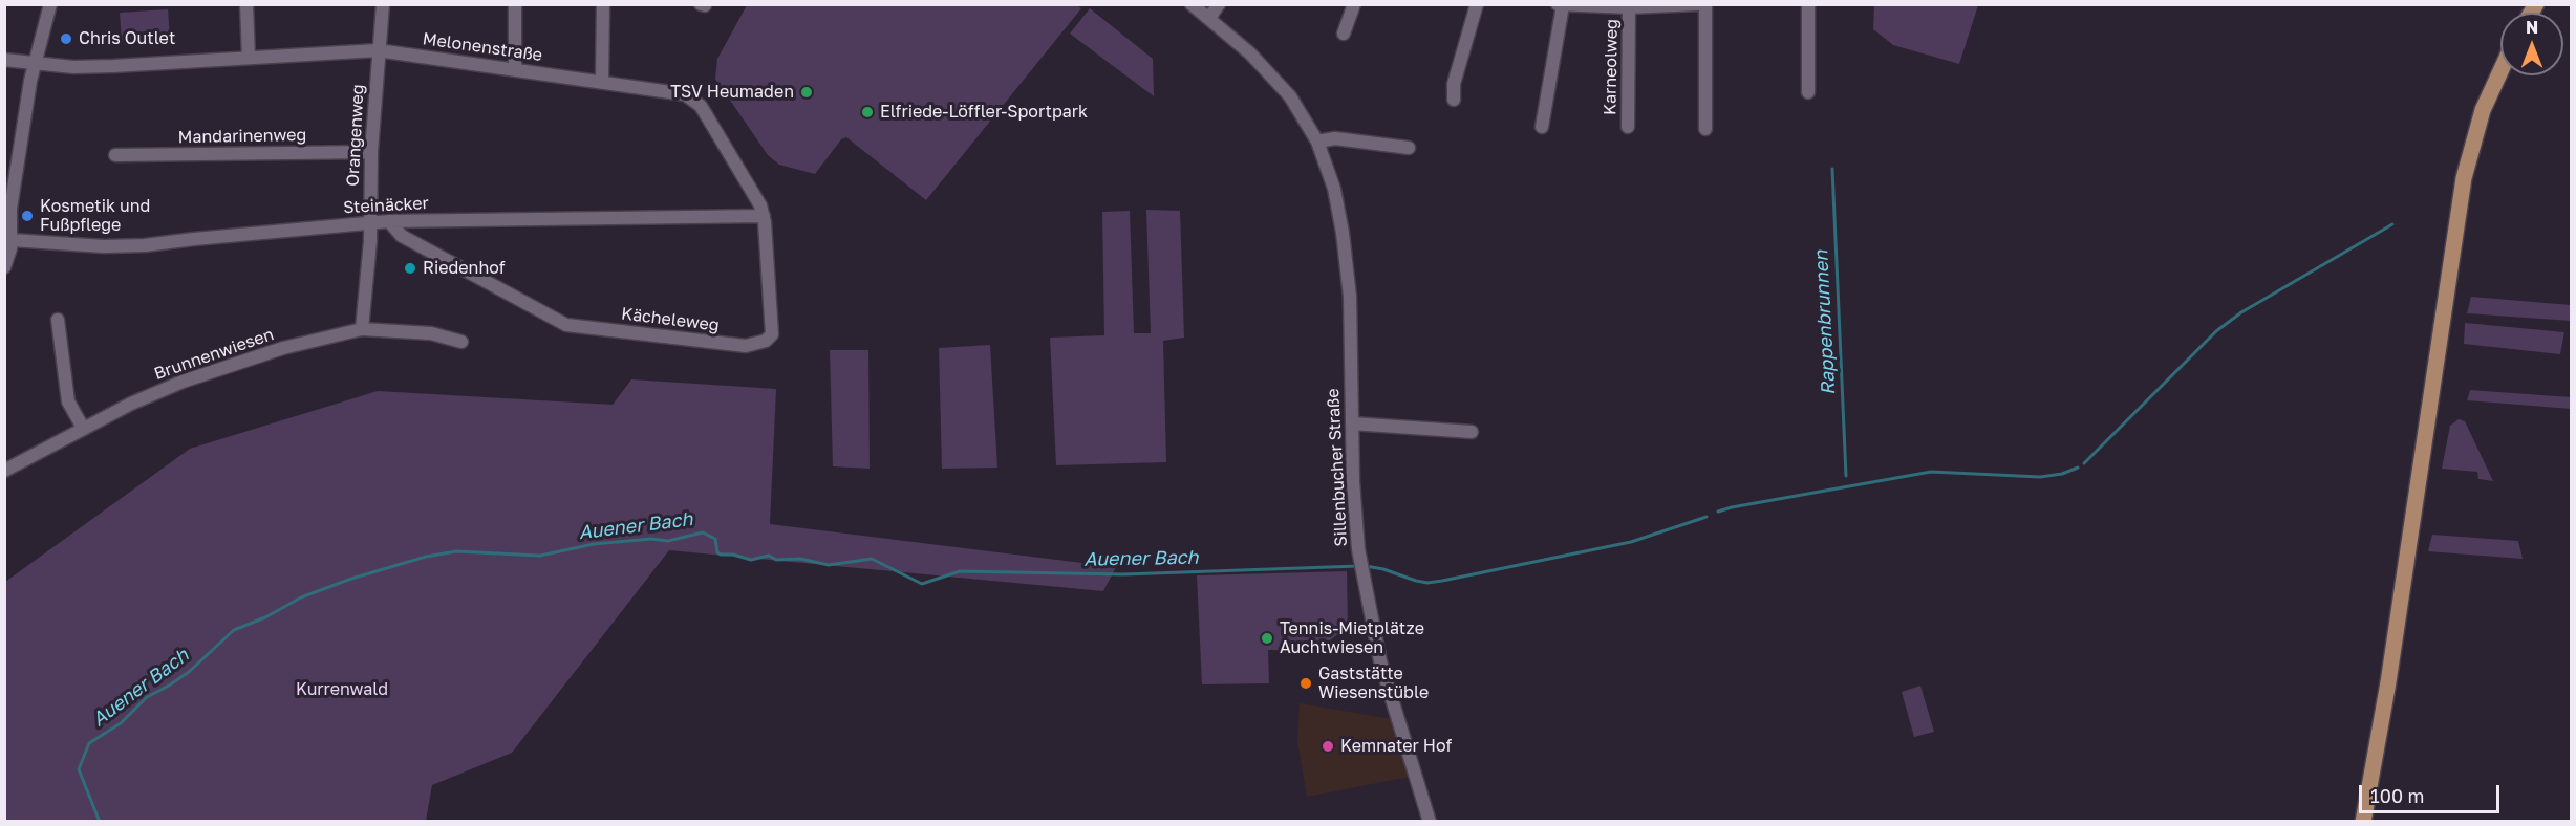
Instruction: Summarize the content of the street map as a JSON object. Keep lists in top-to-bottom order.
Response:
{
  "streets": {
    "street": [
      "Melonenstraße",
      "Karneolweg",
      "Orangenweg",
      "Mandarinenweg",
      "Steinäcker",
      "Kächeleweg",
      "Brunnenwiesen",
      "Sillenbucher Straße"
    ]
  },
  "crossings": [
    ["Melonenstraße", "Orangenweg"],
    ["Melonenstraße", "Steinäcker"],
    ["Melonenstraße", "Kächeleweg"],
    ["Orangenweg", "Mandarinenweg"],
    ["Orangenweg", "Steinäcker"],
    ["Steinäcker", "Kächeleweg"]
  ],
  "water": ["Rappenbrunnen", "Auener Bach"],
  "parks": ["Kurrenwald"],
  "places": [
    "Chris Outlet",
    "TSV Heumaden",
    "Elfriede-Löffler-Sportpark",
    "Kosmetik und Fußpflege",
    "Riedenhof",
    "Tennis-Mietplätze Auchtwiesen",
    "Gaststätte Wiesenstüble",
    "Kemnater Hof"
  ],
  "scale_bar": "100 m",
  "north": "top"
}
